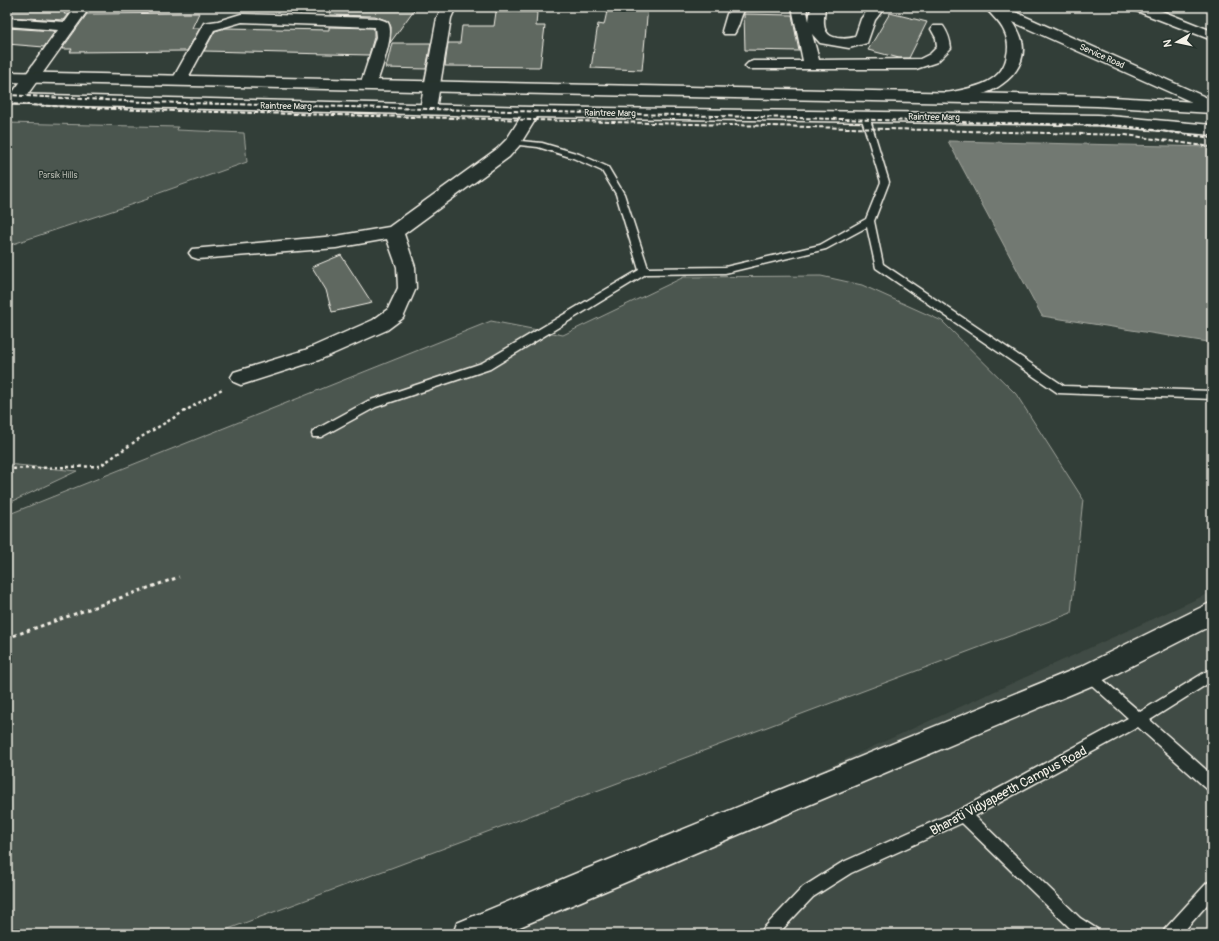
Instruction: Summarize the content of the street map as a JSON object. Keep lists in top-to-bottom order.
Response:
{
  "streets": {
    "main road": ["Service Road", "Raintree Marg"],
    "lane": ["Bharati Vidyapeeth Campus Road"]
  },
  "crossings": [
    ["Service Road", "Raintree Marg"]
  ],
  "parks": ["Parsik Hills"],
  "north": "left"
}
